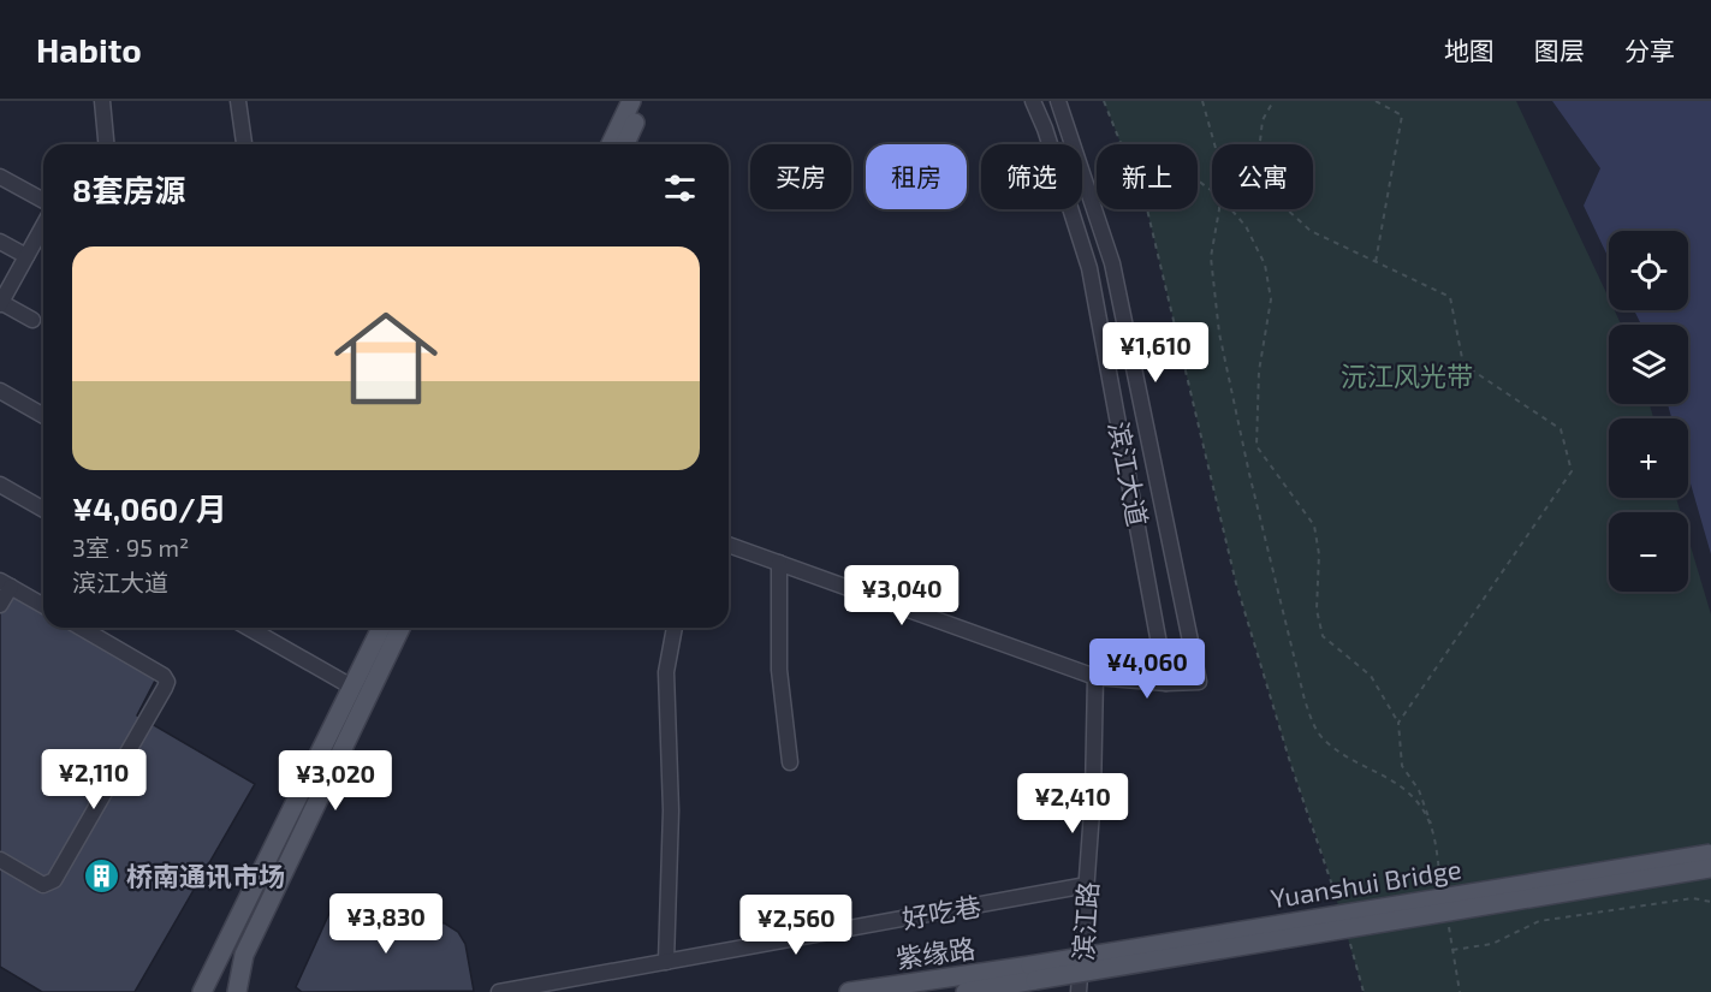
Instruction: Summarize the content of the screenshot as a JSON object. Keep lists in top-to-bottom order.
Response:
{
  "streets": {
    "main road": ["Yuanshui Bridge", "紫缘路"],
    "street": ["滨江大道", "好吃巷", "滨江路"]
  },
  "crossings": [
    ["Yuanshui Bridge", "紫缘路"],
    ["好吃巷", "滨江路"]
  ],
  "parks": ["沅江风光带"],
  "places": {
    "building": ["桥南通讯市场"]
  },
  "page": {
    "header": "Habito",
    "nav": ["地图", "图层", "分享"],
    "chip": [
      "买房",
      "租房",
      "筛选",
      "新上",
      "公寓"
    ],
    "heading": "8套房源",
    "map_buttons": ["+", "−"],
    "list": [
      {
        "name": "¥4,060/月",
        "note": "3室 · 95 m² · 滨江大道"
      }
    ],
    "price": [
      "¥1,610",
      "¥3,040",
      "¥4,060",
      "¥2,110",
      "¥3,020",
      "¥2,410",
      "¥3,830",
      "¥2,560"
    ]
  }
}
